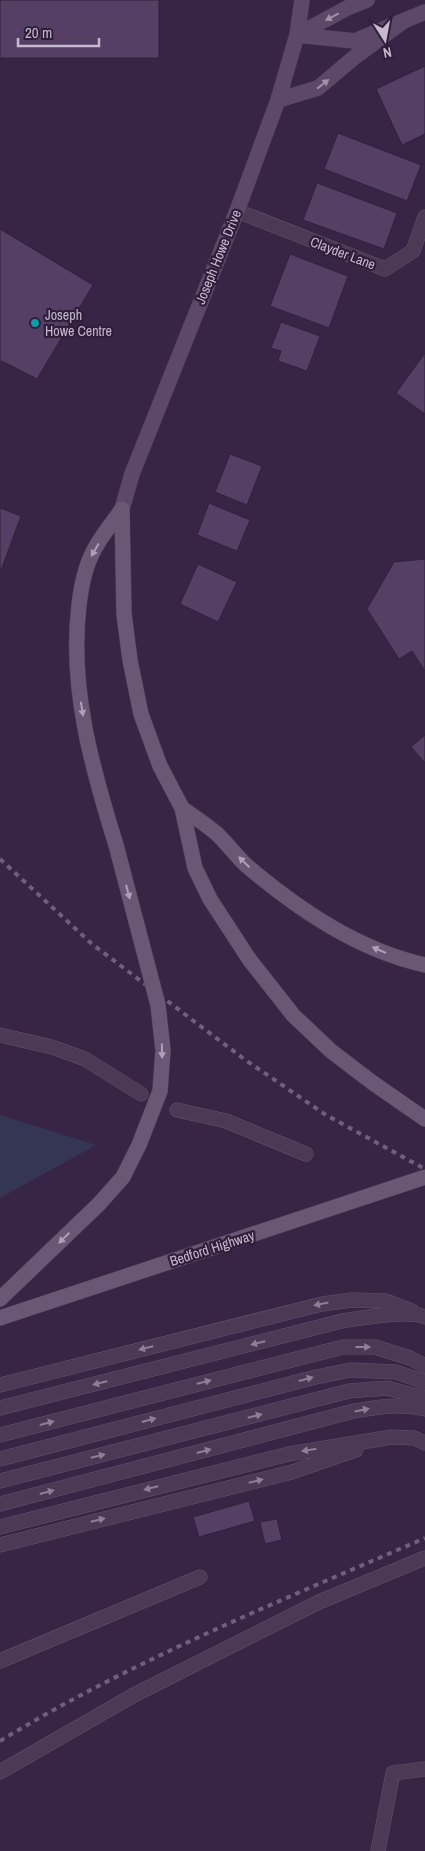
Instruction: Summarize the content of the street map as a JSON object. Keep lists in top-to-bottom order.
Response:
{
  "streets": {
    "main road": ["Joseph Howe Drive", "Bedford Highway"],
    "lane": ["Clayder Lane"]
  },
  "crossings": [
    ["Clayder Lane", "Joseph Howe Drive"]
  ],
  "places": ["Joseph Howe Centre"],
  "scale_bar": "20 m",
  "north": "bottom"
}
